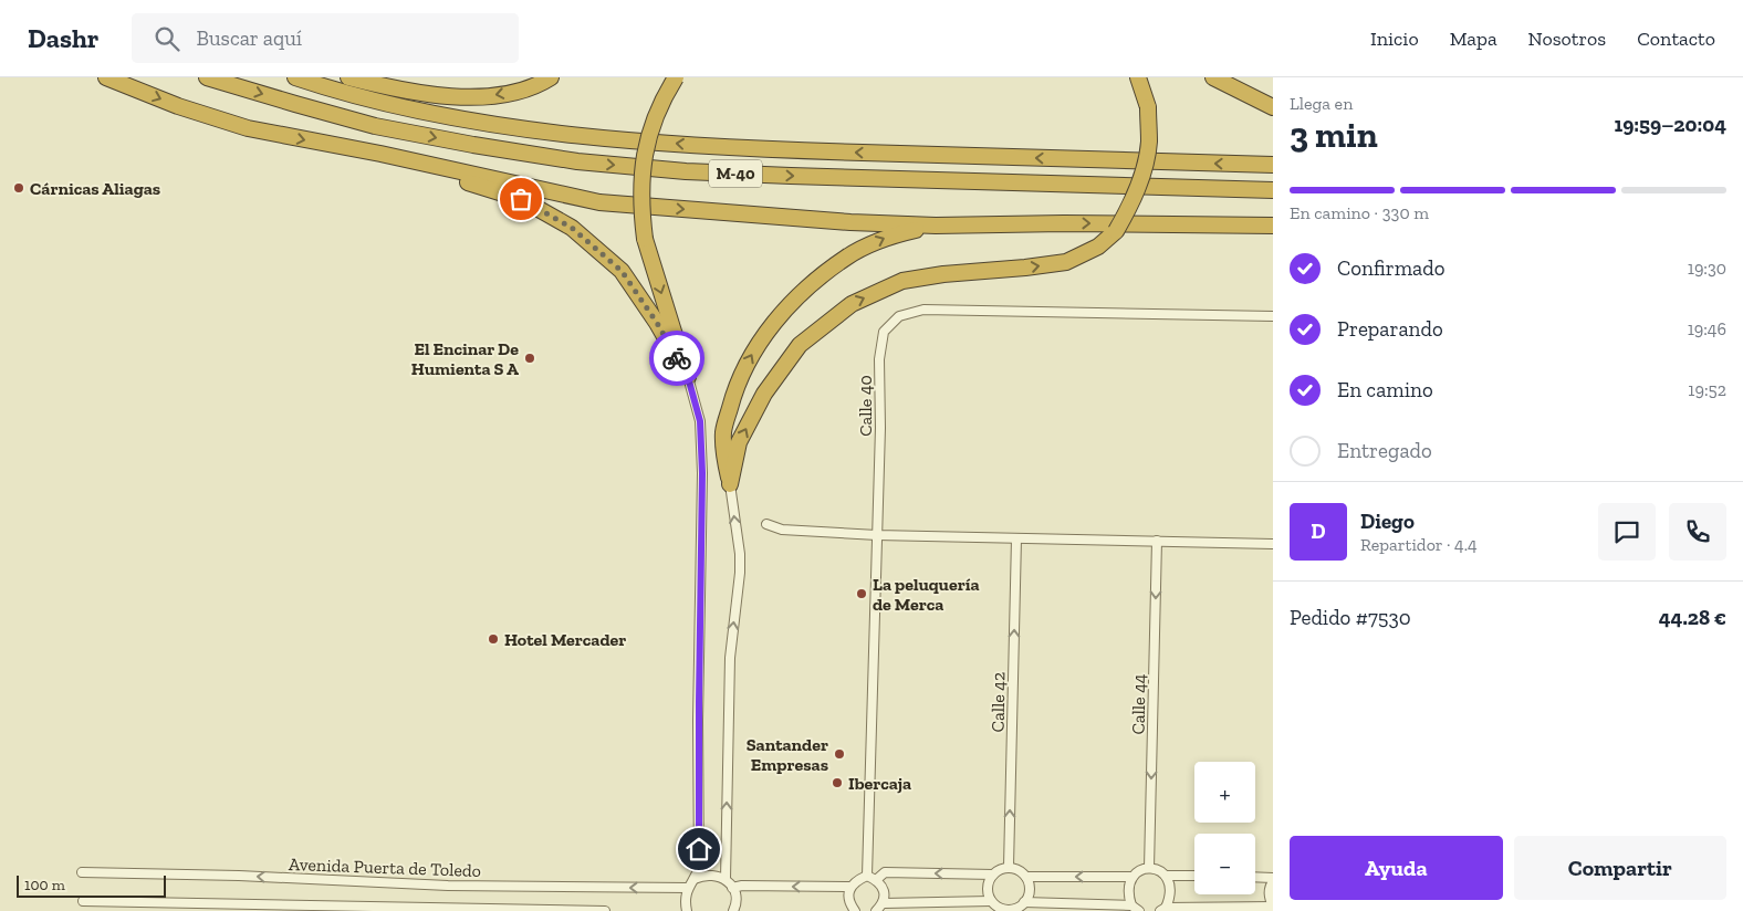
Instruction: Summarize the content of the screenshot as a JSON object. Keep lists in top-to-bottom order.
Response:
{
  "streets": {
    "highway": ["M-40"],
    "street": [
      "Calle 40",
      "Calle 42",
      "Calle 44",
      "Avenida Puerta de Toledo"
    ]
  },
  "one_way": ["Calle 42", "Calle 44"],
  "places": [
    "Cárnicas Aliagas",
    "El Encinar De Humienta S A",
    "La peluquería de Merca",
    "Hotel Mercader",
    "Santander Empresas",
    "Ibercaja"
  ],
  "scale_bar": "100 m",
  "page": {
    "header": "Dashr",
    "search": "Buscar aquí",
    "nav": [
      "Inicio",
      "Mapa",
      "Nosotros",
      "Contacto"
    ],
    "heading": ["3 min", "Llega en", "19:59–20:04"],
    "panel": [
      "Diego",
      "Repartidor · 4.4",
      "Pedido #7530",
      "44.28 €"
    ],
    "bar": "En camino · 330 m",
    "list": [
      ["Confirmado", "19:30"],
      ["Preparando", "19:46"],
      ["En camino", "19:52"],
      "Entregado"
    ],
    "round": "D",
    "map_buttons": ["+", "−"],
    "buttons": ["Ayuda", "Compartir"],
    "scale": "100 m"
  }
}
